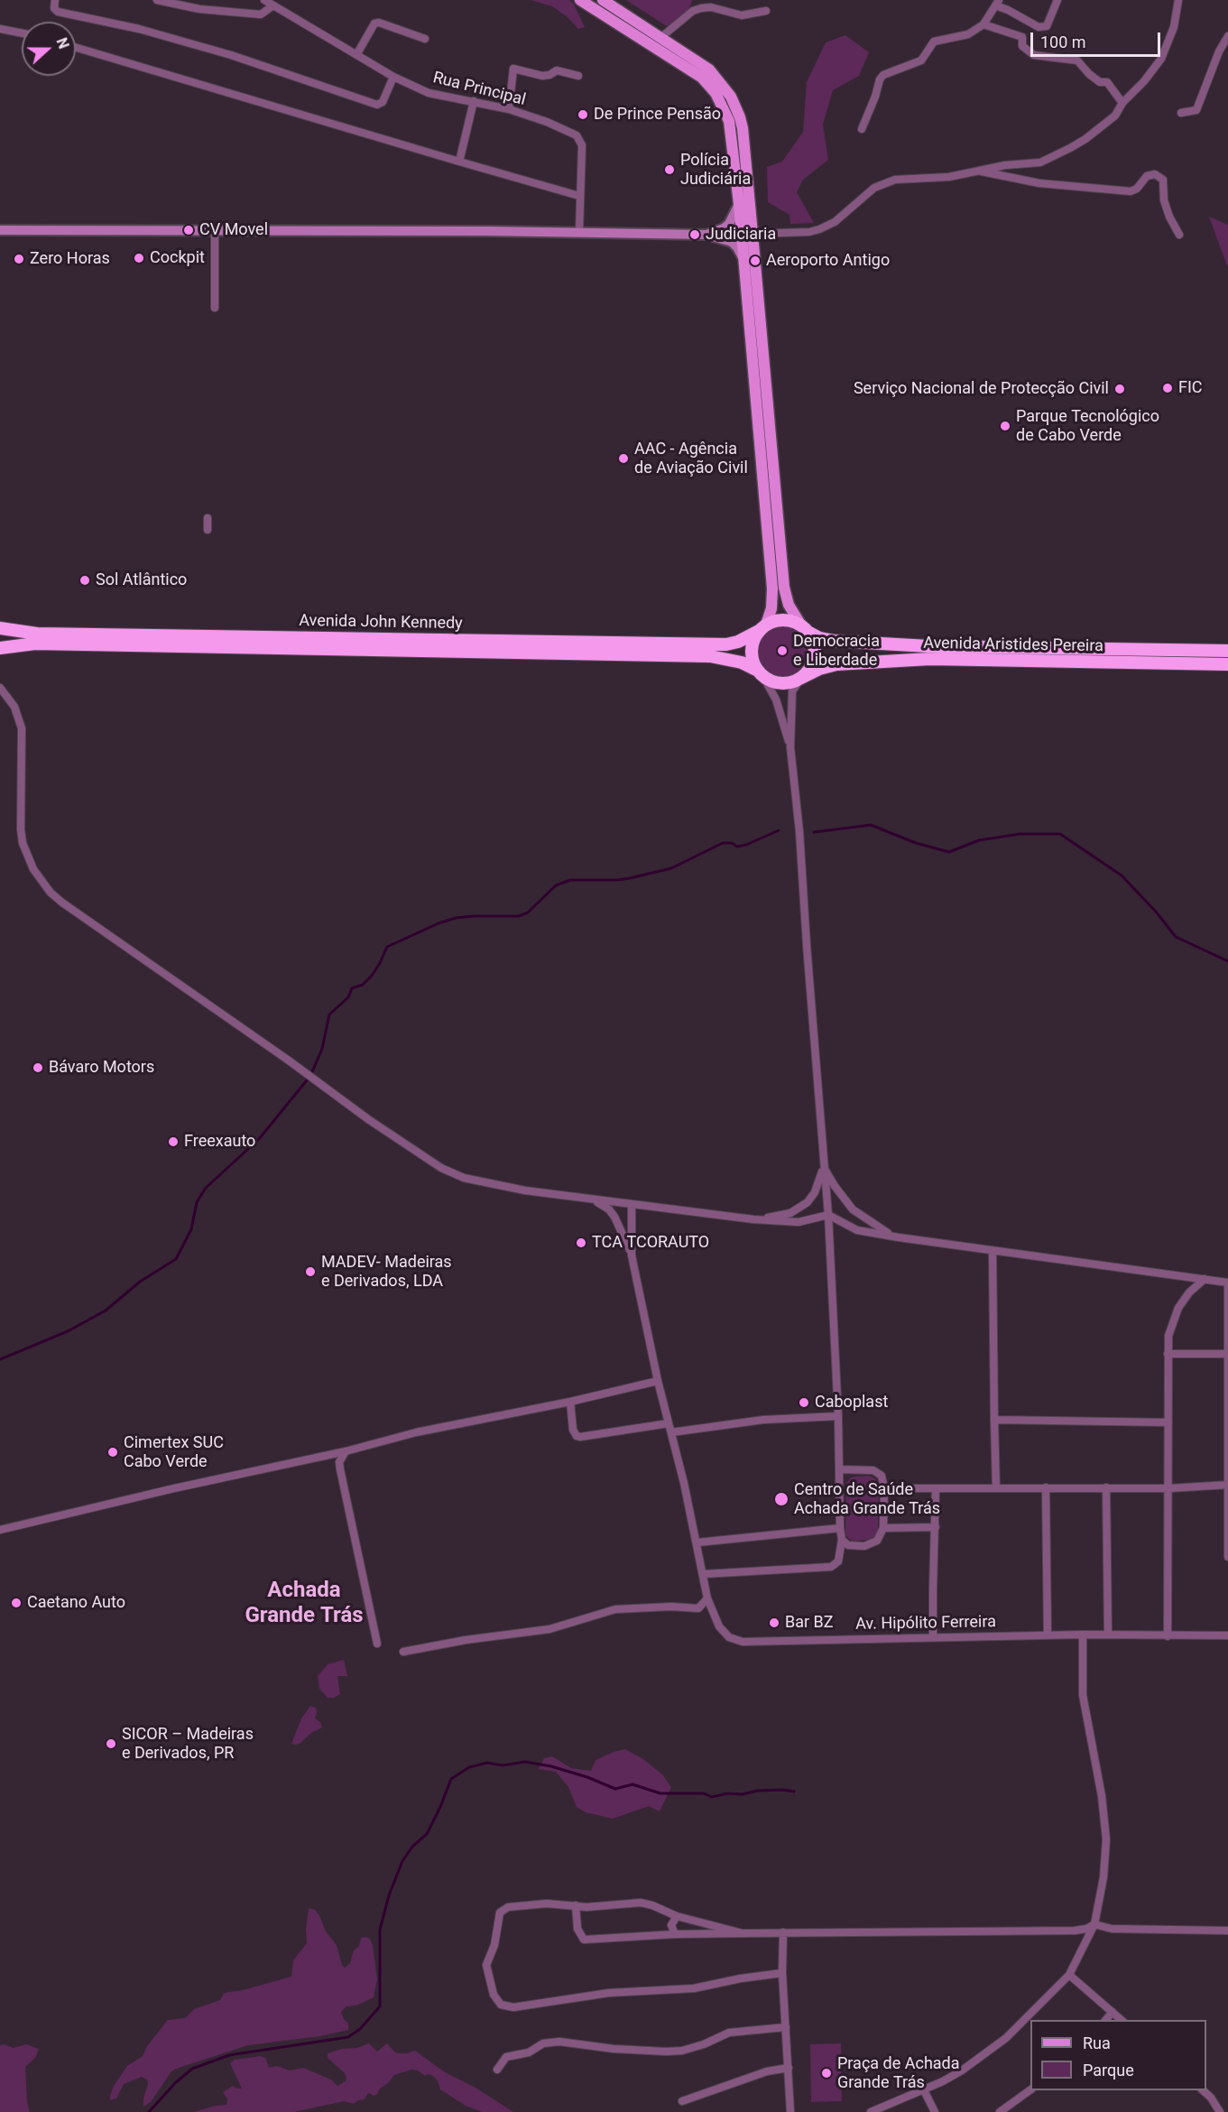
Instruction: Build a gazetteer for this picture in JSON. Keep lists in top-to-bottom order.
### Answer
{
  "streets": {
    "highway": ["Avenida John Kennedy", "Avenida Aristides Pereira"],
    "street": ["Rua Principal", "Av. Hipólito Ferreira"]
  },
  "crossings": [
    ["Avenida John Kennedy", "Avenida Aristides Pereira"]
  ],
  "districts": ["Achada Grande Trás"],
  "places": [
    "De Prince Pensão",
    "Polícia Judiciária",
    "CV Movel",
    "Judiciaria",
    "Cockpit",
    "Zero Horas",
    "Aeroporto Antigo",
    "FIC",
    "Serviço Nacional de Protecção Civil",
    "Parque Tecnológico de Cabo Verde",
    "AAC - Agência de Aviação Civil",
    "Sol Atlântico",
    "Democracia e Liberdade",
    "Bávaro Motors",
    "Freexauto",
    "TCA TCORAUTO",
    "MADEV- Madeiras e Derivados, LDA",
    "Caboplast",
    "Cimertex SUC Cabo Verde",
    "Centro de Saúde Achada Grande Trás",
    "Caetano Auto",
    "Bar BZ",
    "SICOR – Madeiras e Derivados, PR",
    "Praça de Achada Grande Trás"
  ],
  "legend": ["Rua", "Parque"],
  "scale_bar": "100 m",
  "north": "right"
}
